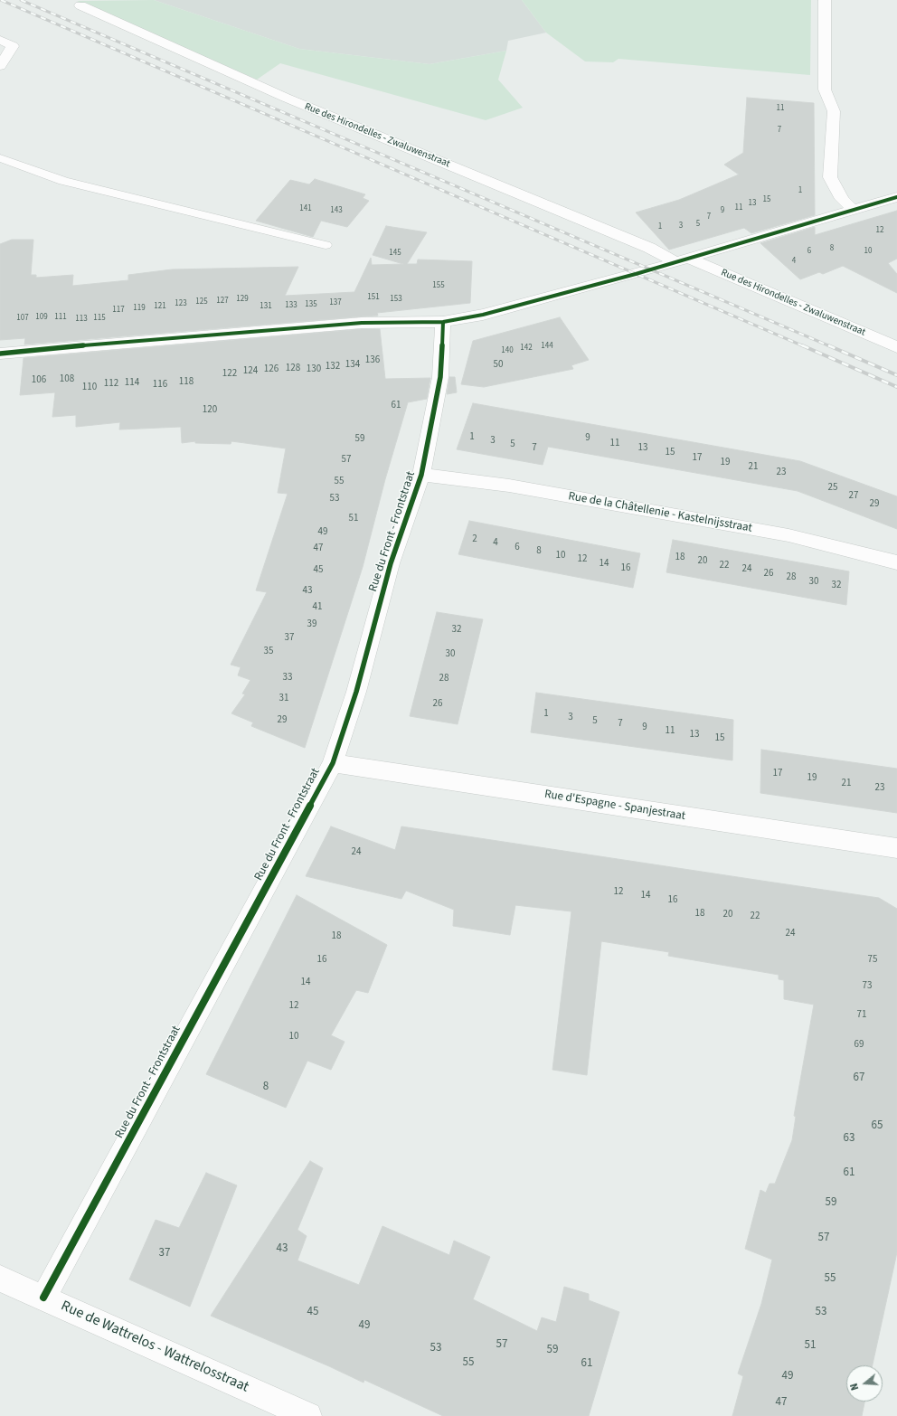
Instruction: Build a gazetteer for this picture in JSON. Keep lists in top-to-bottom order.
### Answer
{
  "streets": {
    "street": [
      "Rue des Hirondelles - Zwaluwenstraat",
      "Rue de la Châtellenie - Kastelnijsstraat",
      "Rue du Front - Frontstraat",
      "Rue d'Espagne - Spanjestraat",
      "Rue de Wattrelos - Wattrelosstraat"
    ]
  },
  "crossings": [
    ["Rue de la Châtellenie - Kastelnijsstraat", "Rue du Front - Frontstraat"],
    ["Rue du Front - Frontstraat", "Rue d'Espagne - Spanjestraat"],
    ["Rue du Front - Frontstraat", "Rue de Wattrelos - Wattrelosstraat"]
  ],
  "house_numbers": [
    "11",
    "7",
    "1",
    "15",
    "13",
    "11",
    "141",
    "143",
    "9",
    "7",
    "5",
    "3",
    "1",
    "12",
    "8",
    "6",
    "10",
    "145",
    "4",
    "155",
    "151",
    "129",
    "153",
    "127",
    "125",
    "137",
    "123",
    "135",
    "133",
    "121",
    "131",
    "119",
    "117",
    "109",
    "111",
    "107",
    "115",
    "113",
    "144",
    "142",
    "140",
    "136",
    "134",
    "50",
    "132",
    "128",
    "126",
    "130",
    "124",
    "122",
    "108",
    "106",
    "118",
    "114",
    "112",
    "116",
    "110",
    "61",
    "120",
    "1",
    "9",
    "59",
    "3",
    "11",
    "5",
    "7",
    "13",
    "15",
    "17",
    "57",
    "19",
    "21",
    "23",
    "55",
    "25",
    "27",
    "53",
    "29",
    "51",
    "49",
    "2",
    "4",
    "6",
    "47",
    "8",
    "10",
    "18",
    "12",
    "20",
    "14",
    "22",
    "16",
    "24",
    "45",
    "26",
    "28",
    "30",
    "32",
    "43",
    "41",
    "39",
    "32",
    "37",
    "35",
    "30",
    "33",
    "28",
    "31",
    "26",
    "1",
    "3",
    "29",
    "5",
    "7",
    "9",
    "11",
    "13",
    "15",
    "17",
    "19",
    "21",
    "23",
    "24",
    "12",
    "14",
    "16",
    "18",
    "20",
    "22",
    "24",
    "18",
    "16",
    "75",
    "14",
    "73",
    "12",
    "71",
    "10",
    "69",
    "67",
    "8",
    "65",
    "63",
    "61",
    "59",
    "57",
    "43",
    "37",
    "55",
    "45",
    "53",
    "49",
    "57",
    "51",
    "53",
    "59",
    "55",
    "61",
    "49",
    "47"
  ],
  "north": "left"
}
